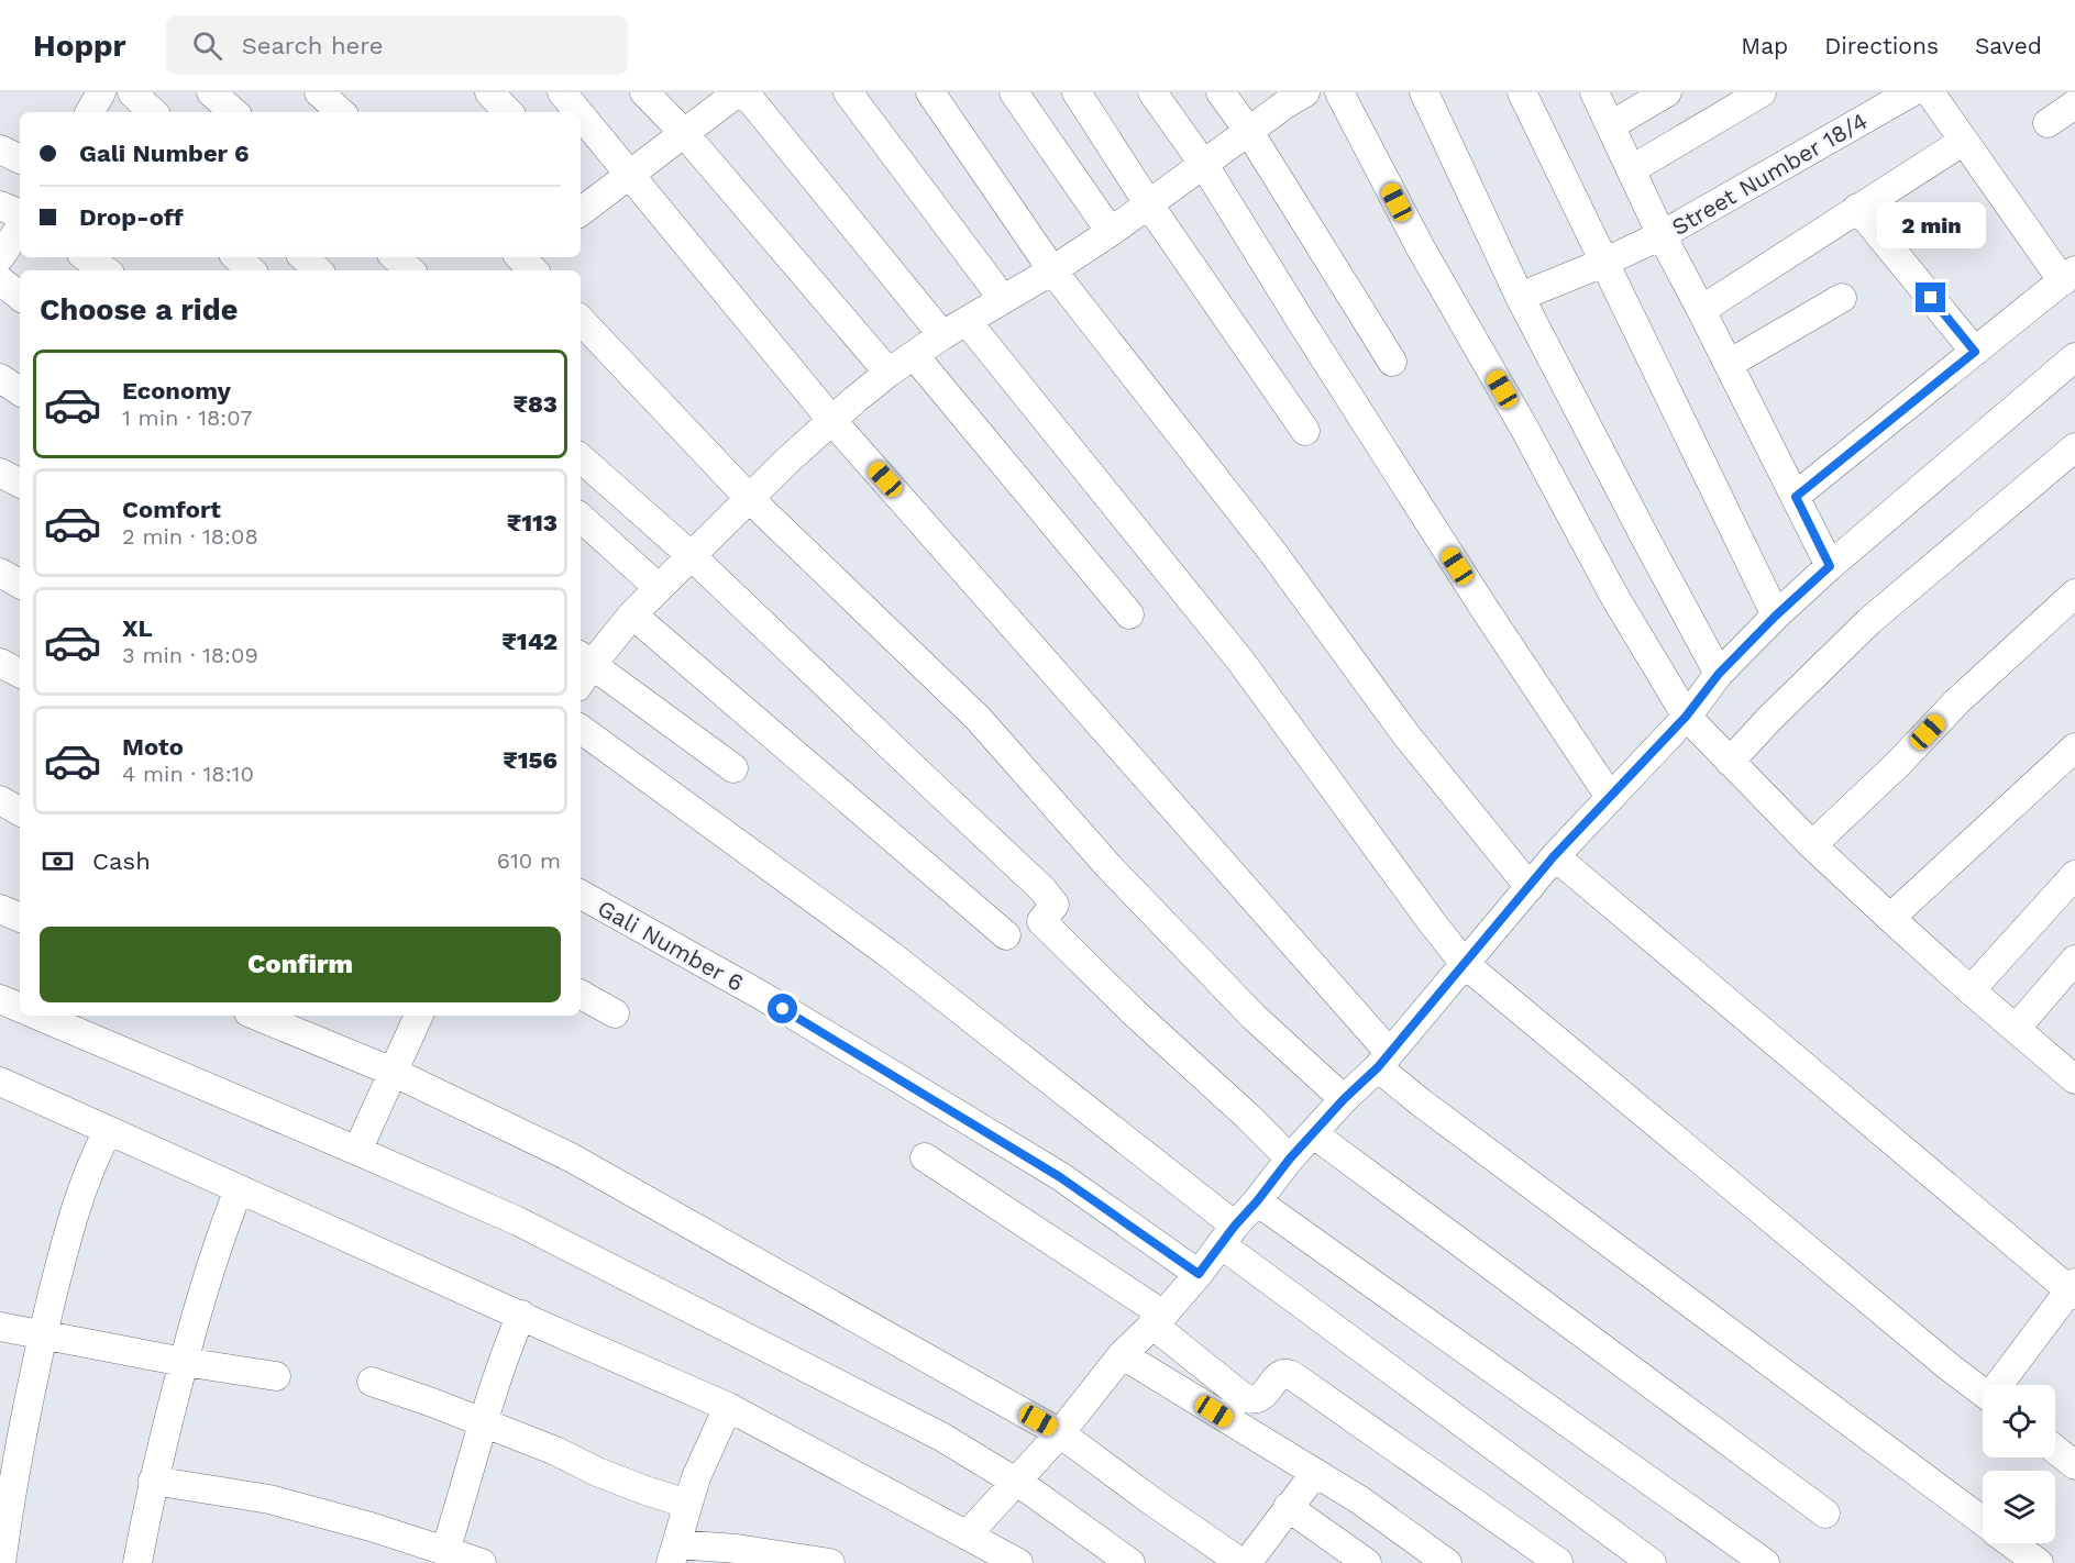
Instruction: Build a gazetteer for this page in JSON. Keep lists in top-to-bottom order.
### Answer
{
  "streets": {
    "street": ["Street Number 18/4", "Gali Number 6"]
  },
  "page": {
    "header": "Hoppr",
    "search": "Search here",
    "nav": ["Map", "Directions", "Saved"],
    "banner": ["Gali Number 6", "Drop-off"],
    "bubble": "2 min",
    "heading": "Choose a ride",
    "list": [
      {
        "name": "Economy",
        "note": "1 min · 18:07",
        "value": "₹83"
      },
      {
        "name": "Comfort",
        "note": "2 min · 18:08",
        "value": "₹113"
      },
      {
        "name": "XL",
        "note": "3 min · 18:09",
        "value": "₹142"
      },
      {
        "name": "Moto",
        "note": "4 min · 18:10",
        "value": "₹156"
      }
    ],
    "pay": ["Cash", "610 m"],
    "buttons": "Confirm"
  }
}
